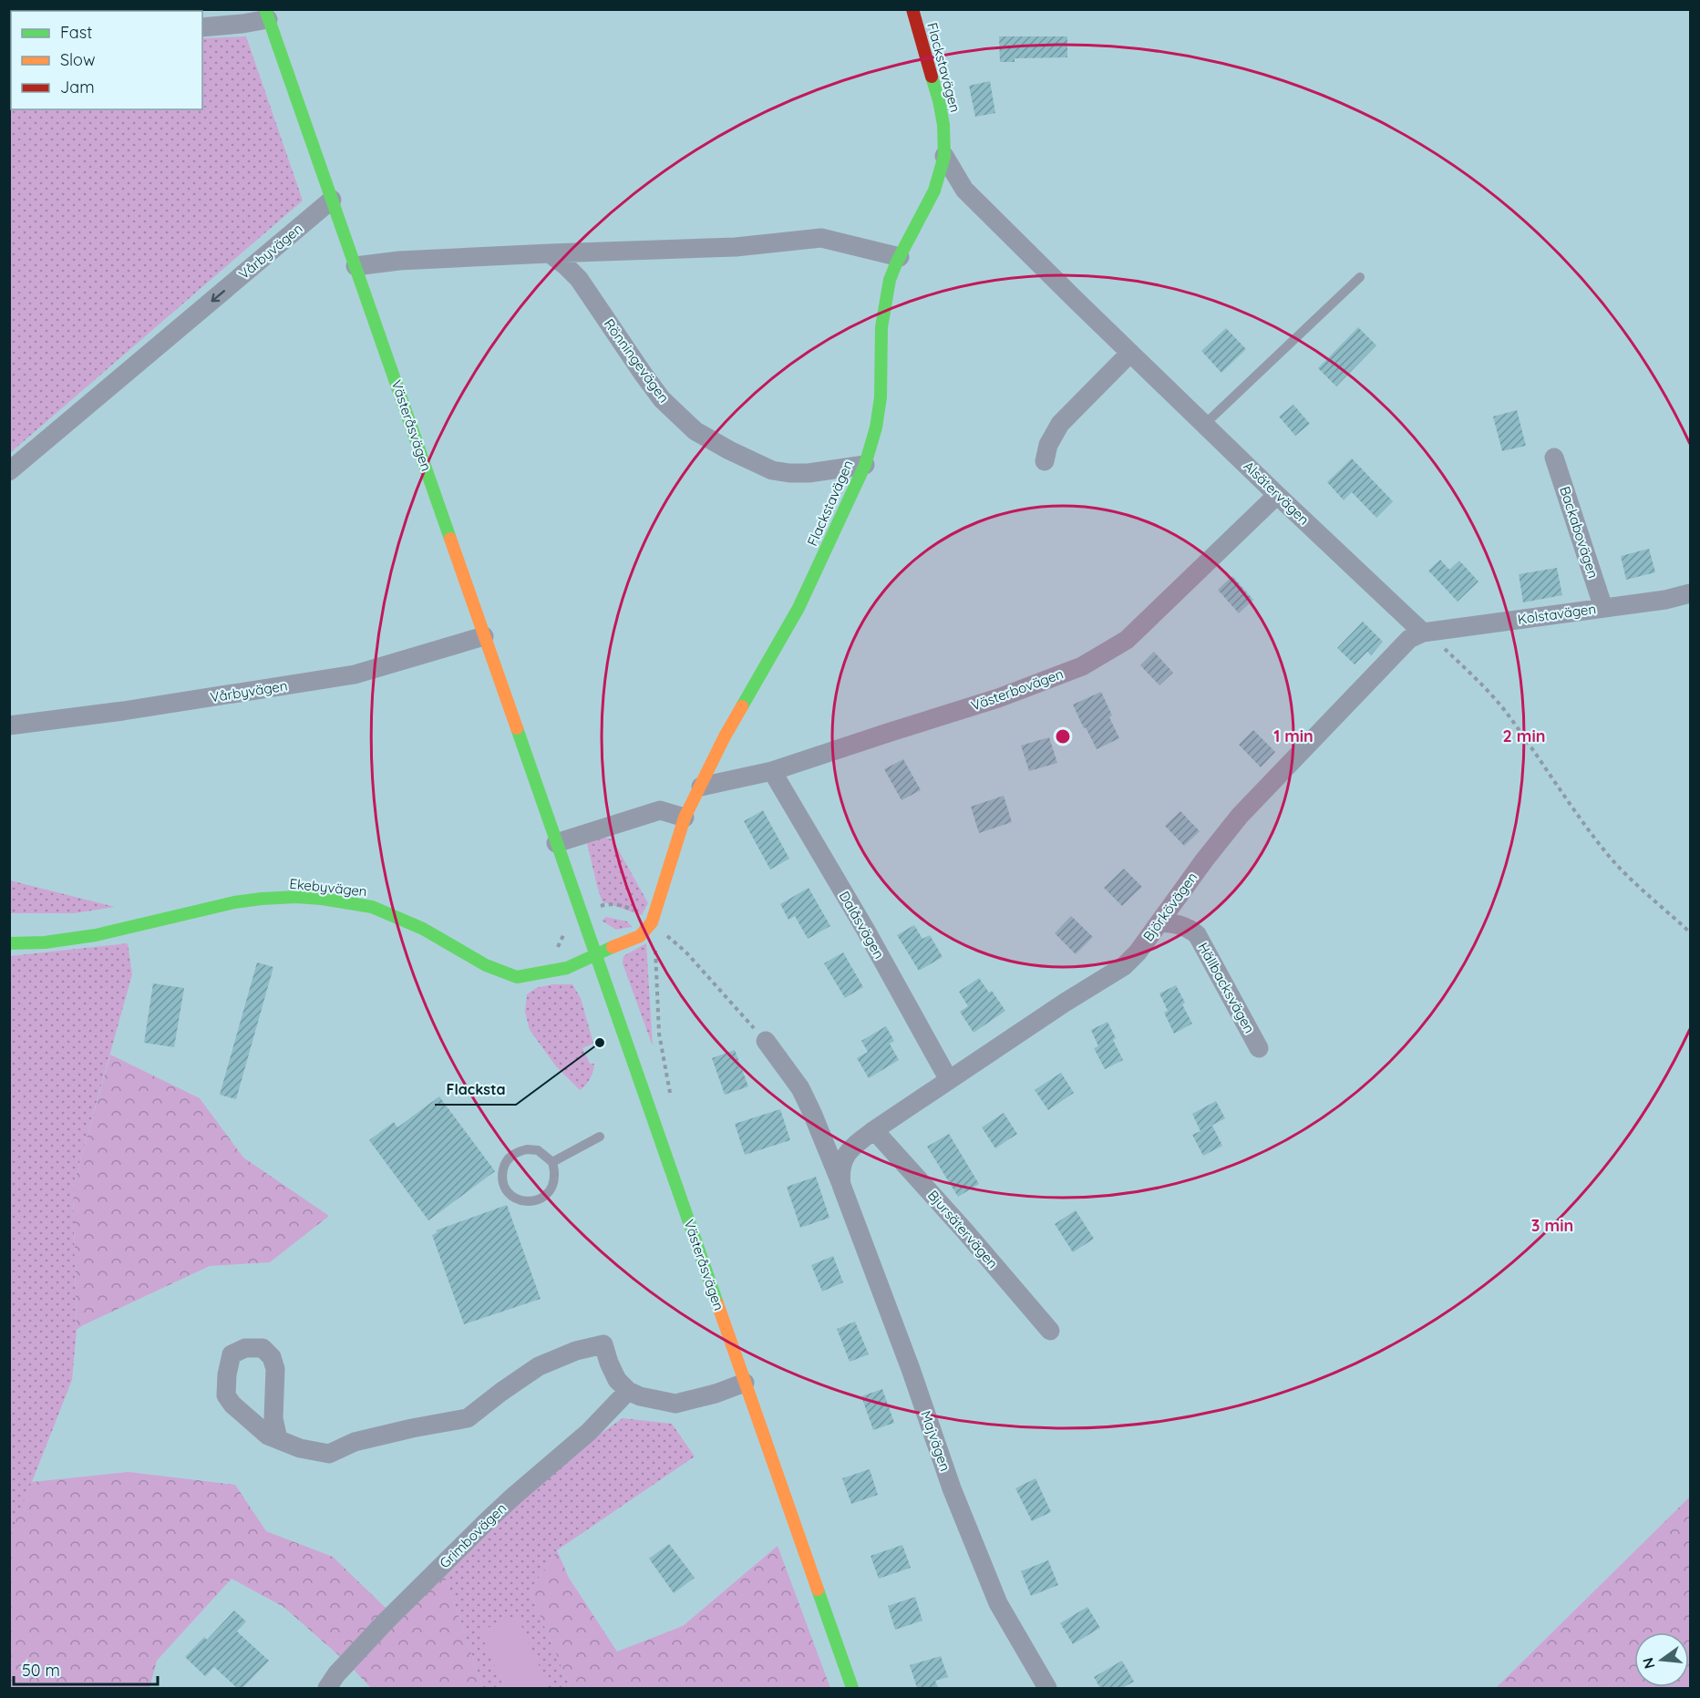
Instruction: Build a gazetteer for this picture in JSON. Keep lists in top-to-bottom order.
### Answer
{
  "streets": {
    "street": [
      "Flackstavägen",
      "Vårbyvägen",
      "Rönningevägen",
      "Västeråsvägen",
      "Alsätervägen",
      "Backabovägen",
      "Kolstavägen",
      "Västerbovägen",
      "Ekebyvägen",
      "Björkövägen",
      "Dalåsvägen",
      "Hällbacksvägen",
      "Bjursätervägen",
      "Majvägen",
      "Grimbovägen"
    ]
  },
  "crossings": [
    ["Flackstavägen", "Rönningevägen"],
    ["Flackstavägen", "Alsätervägen"],
    ["Flackstavägen", "Västerbovägen"],
    ["Vårbyvägen", "Västeråsvägen"],
    ["Västeråsvägen", "Ekebyvägen"],
    ["Alsätervägen", "Kolstavägen"],
    ["Alsätervägen", "Västerbovägen"],
    ["Alsätervägen", "Björkövägen"],
    ["Backabovägen", "Kolstavägen"],
    ["Kolstavägen", "Björkövägen"],
    ["Västerbovägen", "Dalåsvägen"],
    ["Björkövägen", "Dalåsvägen"],
    ["Björkövägen", "Hällbacksvägen"],
    ["Björkövägen", "Bjursätervägen"],
    ["Björkövägen", "Majvägen"],
    ["Bjursätervägen", "Majvägen"]
  ],
  "one_way": ["Vårbyvägen"],
  "places": ["Flacksta"],
  "legend": ["Fast", "Slow", "Jam"],
  "scale_bar": "50 m",
  "north": "left",
  "rings": ["1 min", "2 min", "3 min"]
}
